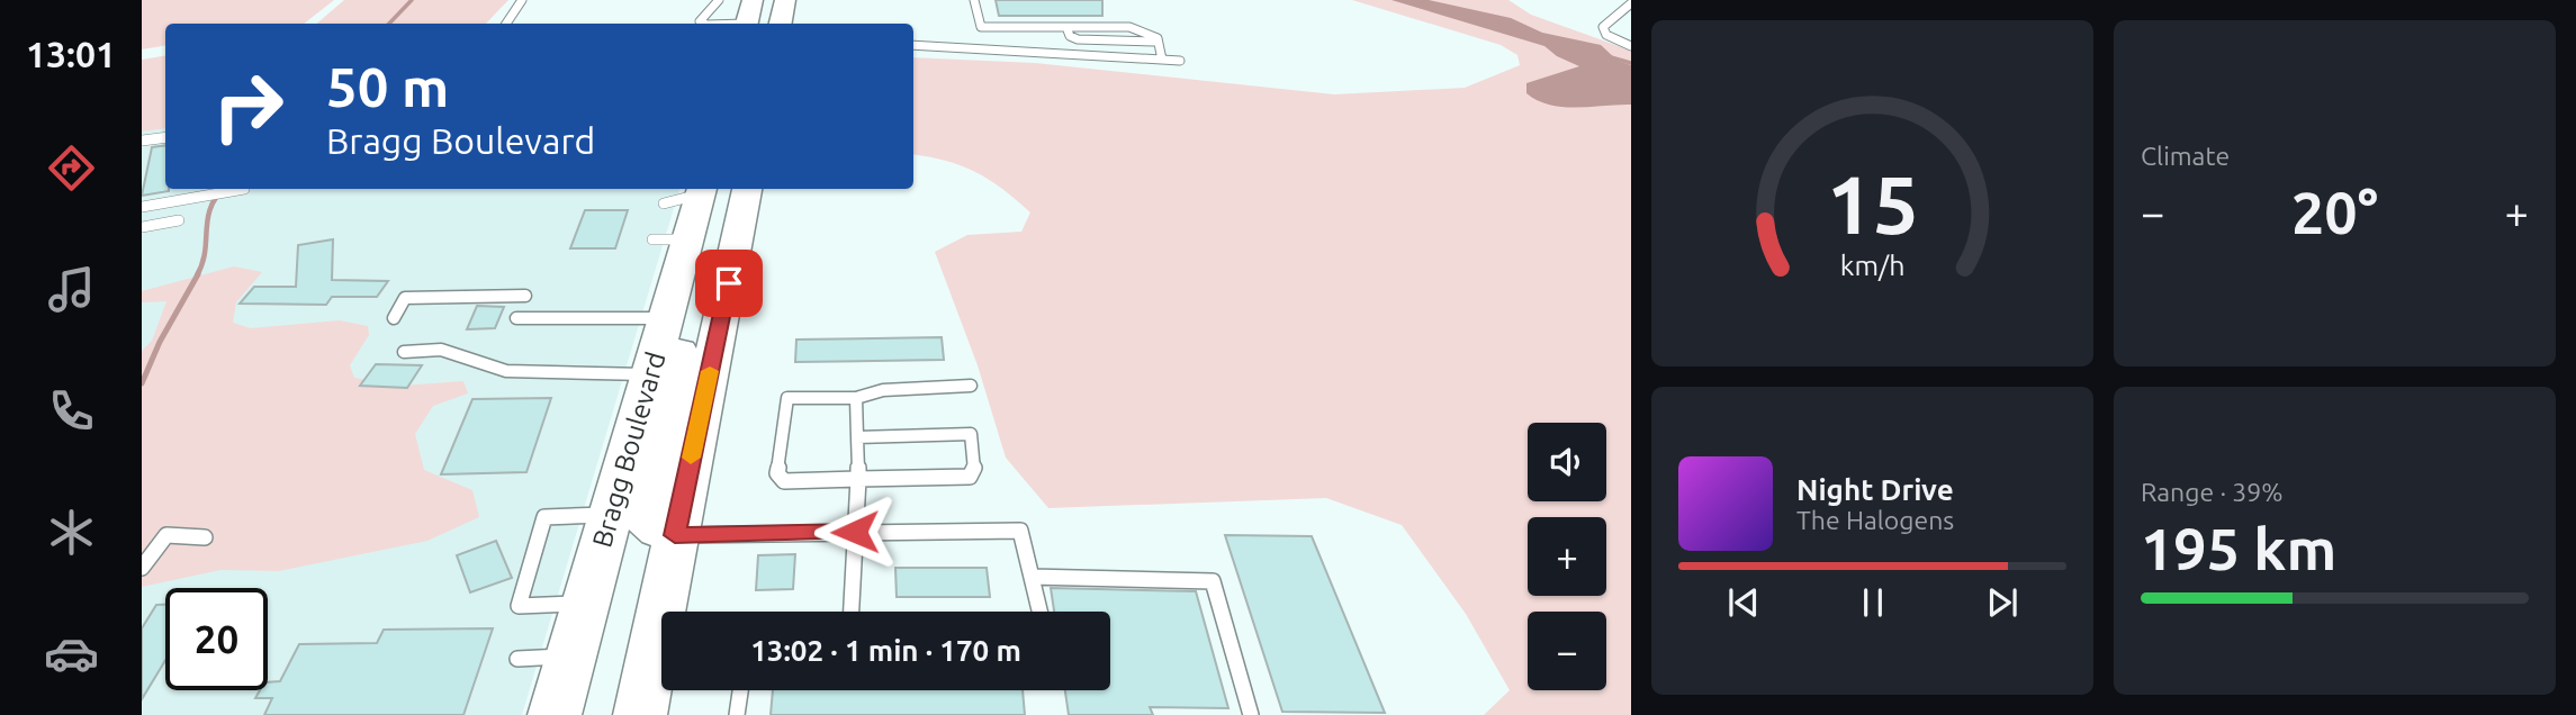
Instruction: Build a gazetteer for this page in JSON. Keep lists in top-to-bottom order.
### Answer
{
  "streets": {
    "main road": ["Bragg Boulevard"]
  },
  "page": {
    "tabs": "13:01",
    "tile": [
      "Climate",
      ["Range · 39%", "195 km"]
    ],
    "turn": ["50 m", "Bragg Boulevard"],
    "heat": ["−", "20°", "+"],
    "map_buttons": ["+", "−"],
    "song": ["Night Drive", "The Halogens"],
    "limit": "20",
    "trip": "13:02 · 1 min · 170 m",
    "gauge": ["15", "km/h"]
  }
}
